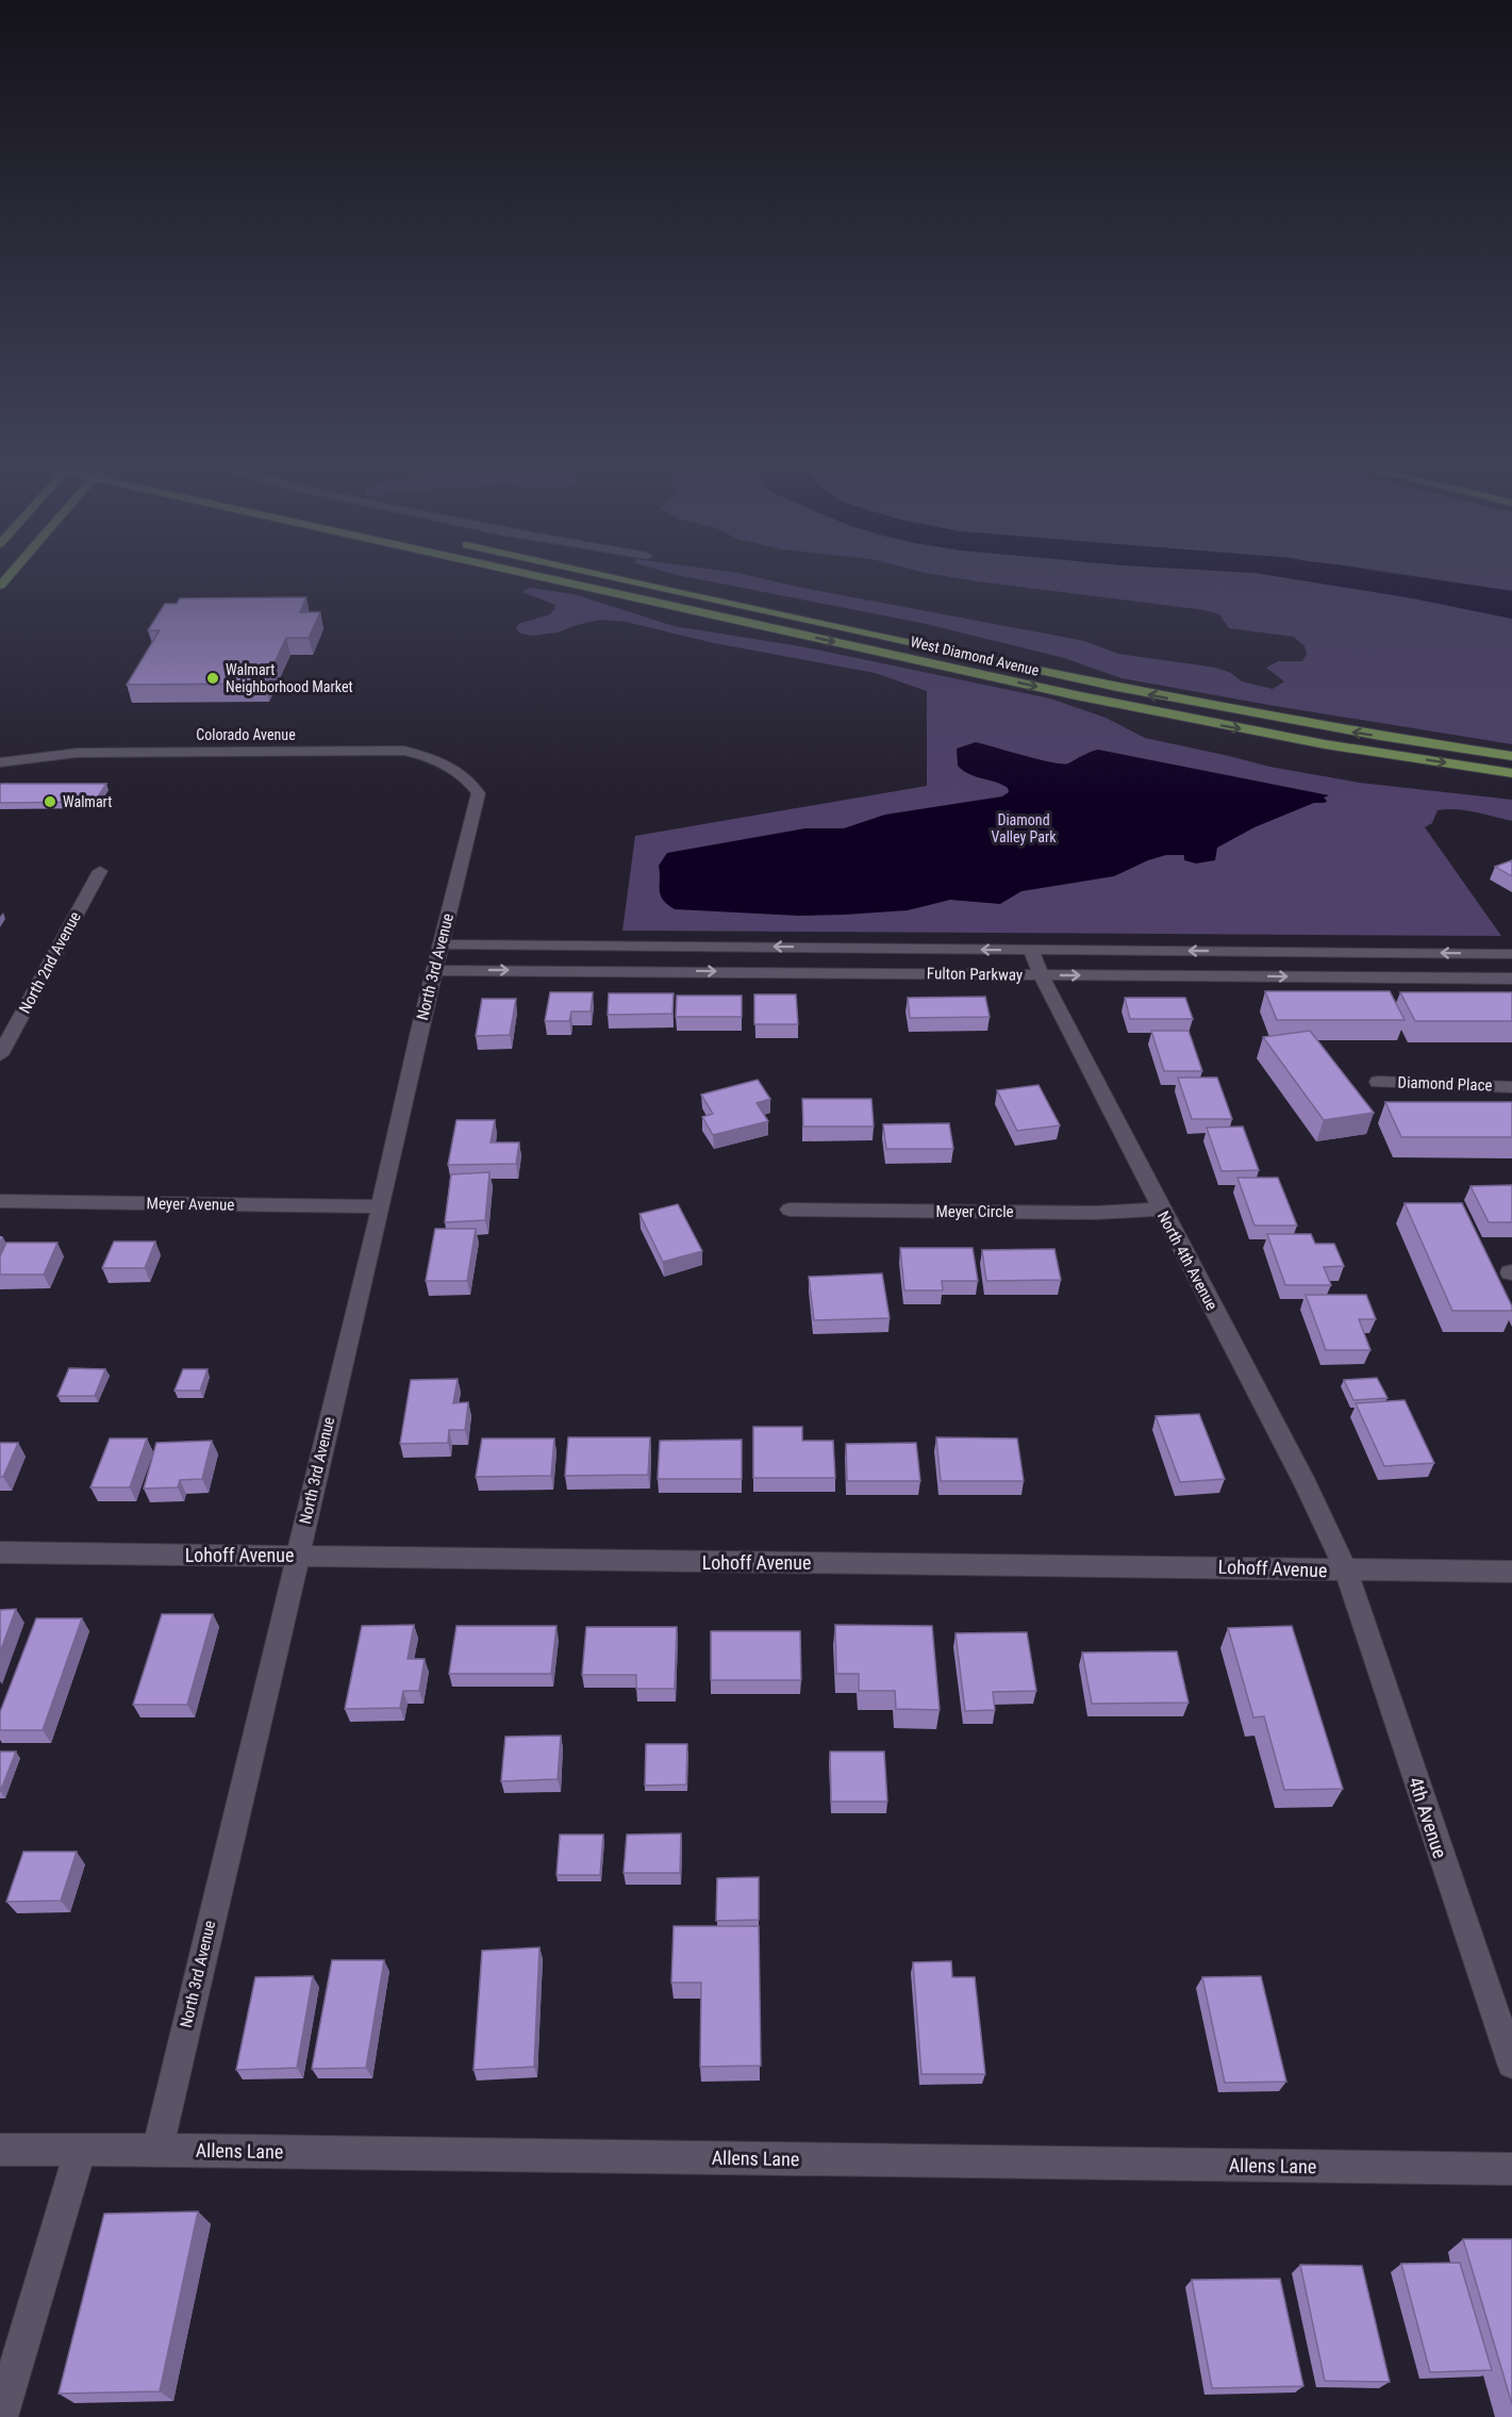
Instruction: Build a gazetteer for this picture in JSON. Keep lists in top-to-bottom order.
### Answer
{
  "streets": {
    "main road": ["West Diamond Avenue"],
    "street": [
      "Colorado Avenue",
      "North 2nd Avenue",
      "North 3rd Avenue",
      "Fulton Parkway",
      "Diamond Place",
      "Meyer Avenue",
      "Meyer Circle",
      "North 4th Avenue",
      "Lohoff Avenue",
      "4th Avenue",
      "Allens Lane"
    ]
  },
  "crossings": [
    ["Colorado Avenue", "North 3rd Avenue"],
    ["North 3rd Avenue", "Fulton Parkway"],
    ["North 3rd Avenue", "Meyer Avenue"],
    ["North 3rd Avenue", "Lohoff Avenue"],
    ["North 3rd Avenue", "Allens Lane"],
    ["Fulton Parkway", "North 4th Avenue"],
    ["Meyer Circle", "North 4th Avenue"],
    ["North 4th Avenue", "Lohoff Avenue"],
    ["North 4th Avenue", "4th Avenue"],
    ["Lohoff Avenue", "4th Avenue"]
  ],
  "parks": ["Diamond Valley Park"],
  "places": ["Walmart Neighborhood Market", "Walmart"]
}
